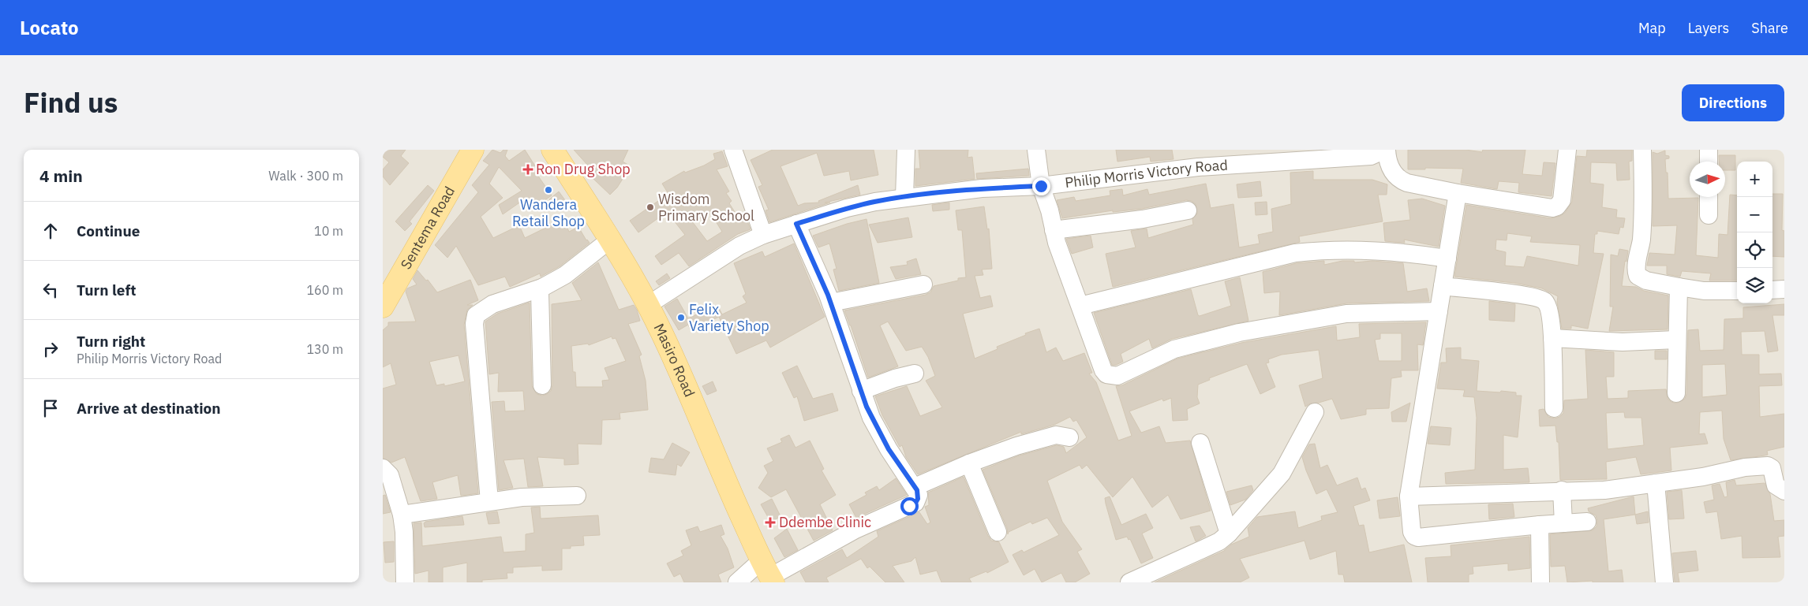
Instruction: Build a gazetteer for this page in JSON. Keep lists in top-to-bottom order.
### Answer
{
  "streets": {
    "main road": ["Sentema Road", "Masiro Road"],
    "street": ["Philip Morris Victory Road"]
  },
  "crossings": [
    ["Philip Morris Victory Road", "Masiro Road"]
  ],
  "places": {
    "health": ["Ron Drug Shop", "Ddembe Clinic"],
    "other": ["Wandera Retail Shop", "Wisdom Primary School", "Felix Variety Shop"]
  },
  "north": "right",
  "page": {
    "header": "Locato",
    "nav": ["Map", "Layers", "Share"],
    "title": "Find us",
    "buttons": "Directions",
    "heading": ["4 min", "Walk · 300 m"],
    "map_buttons": ["+", "−"],
    "list": [
      ["Continue", "10 m"],
      ["Turn left", "160 m"],
      ["Turn right", "Philip Morris Victory Road", "130 m"],
      "Arrive at destination"
    ]
  }
}
